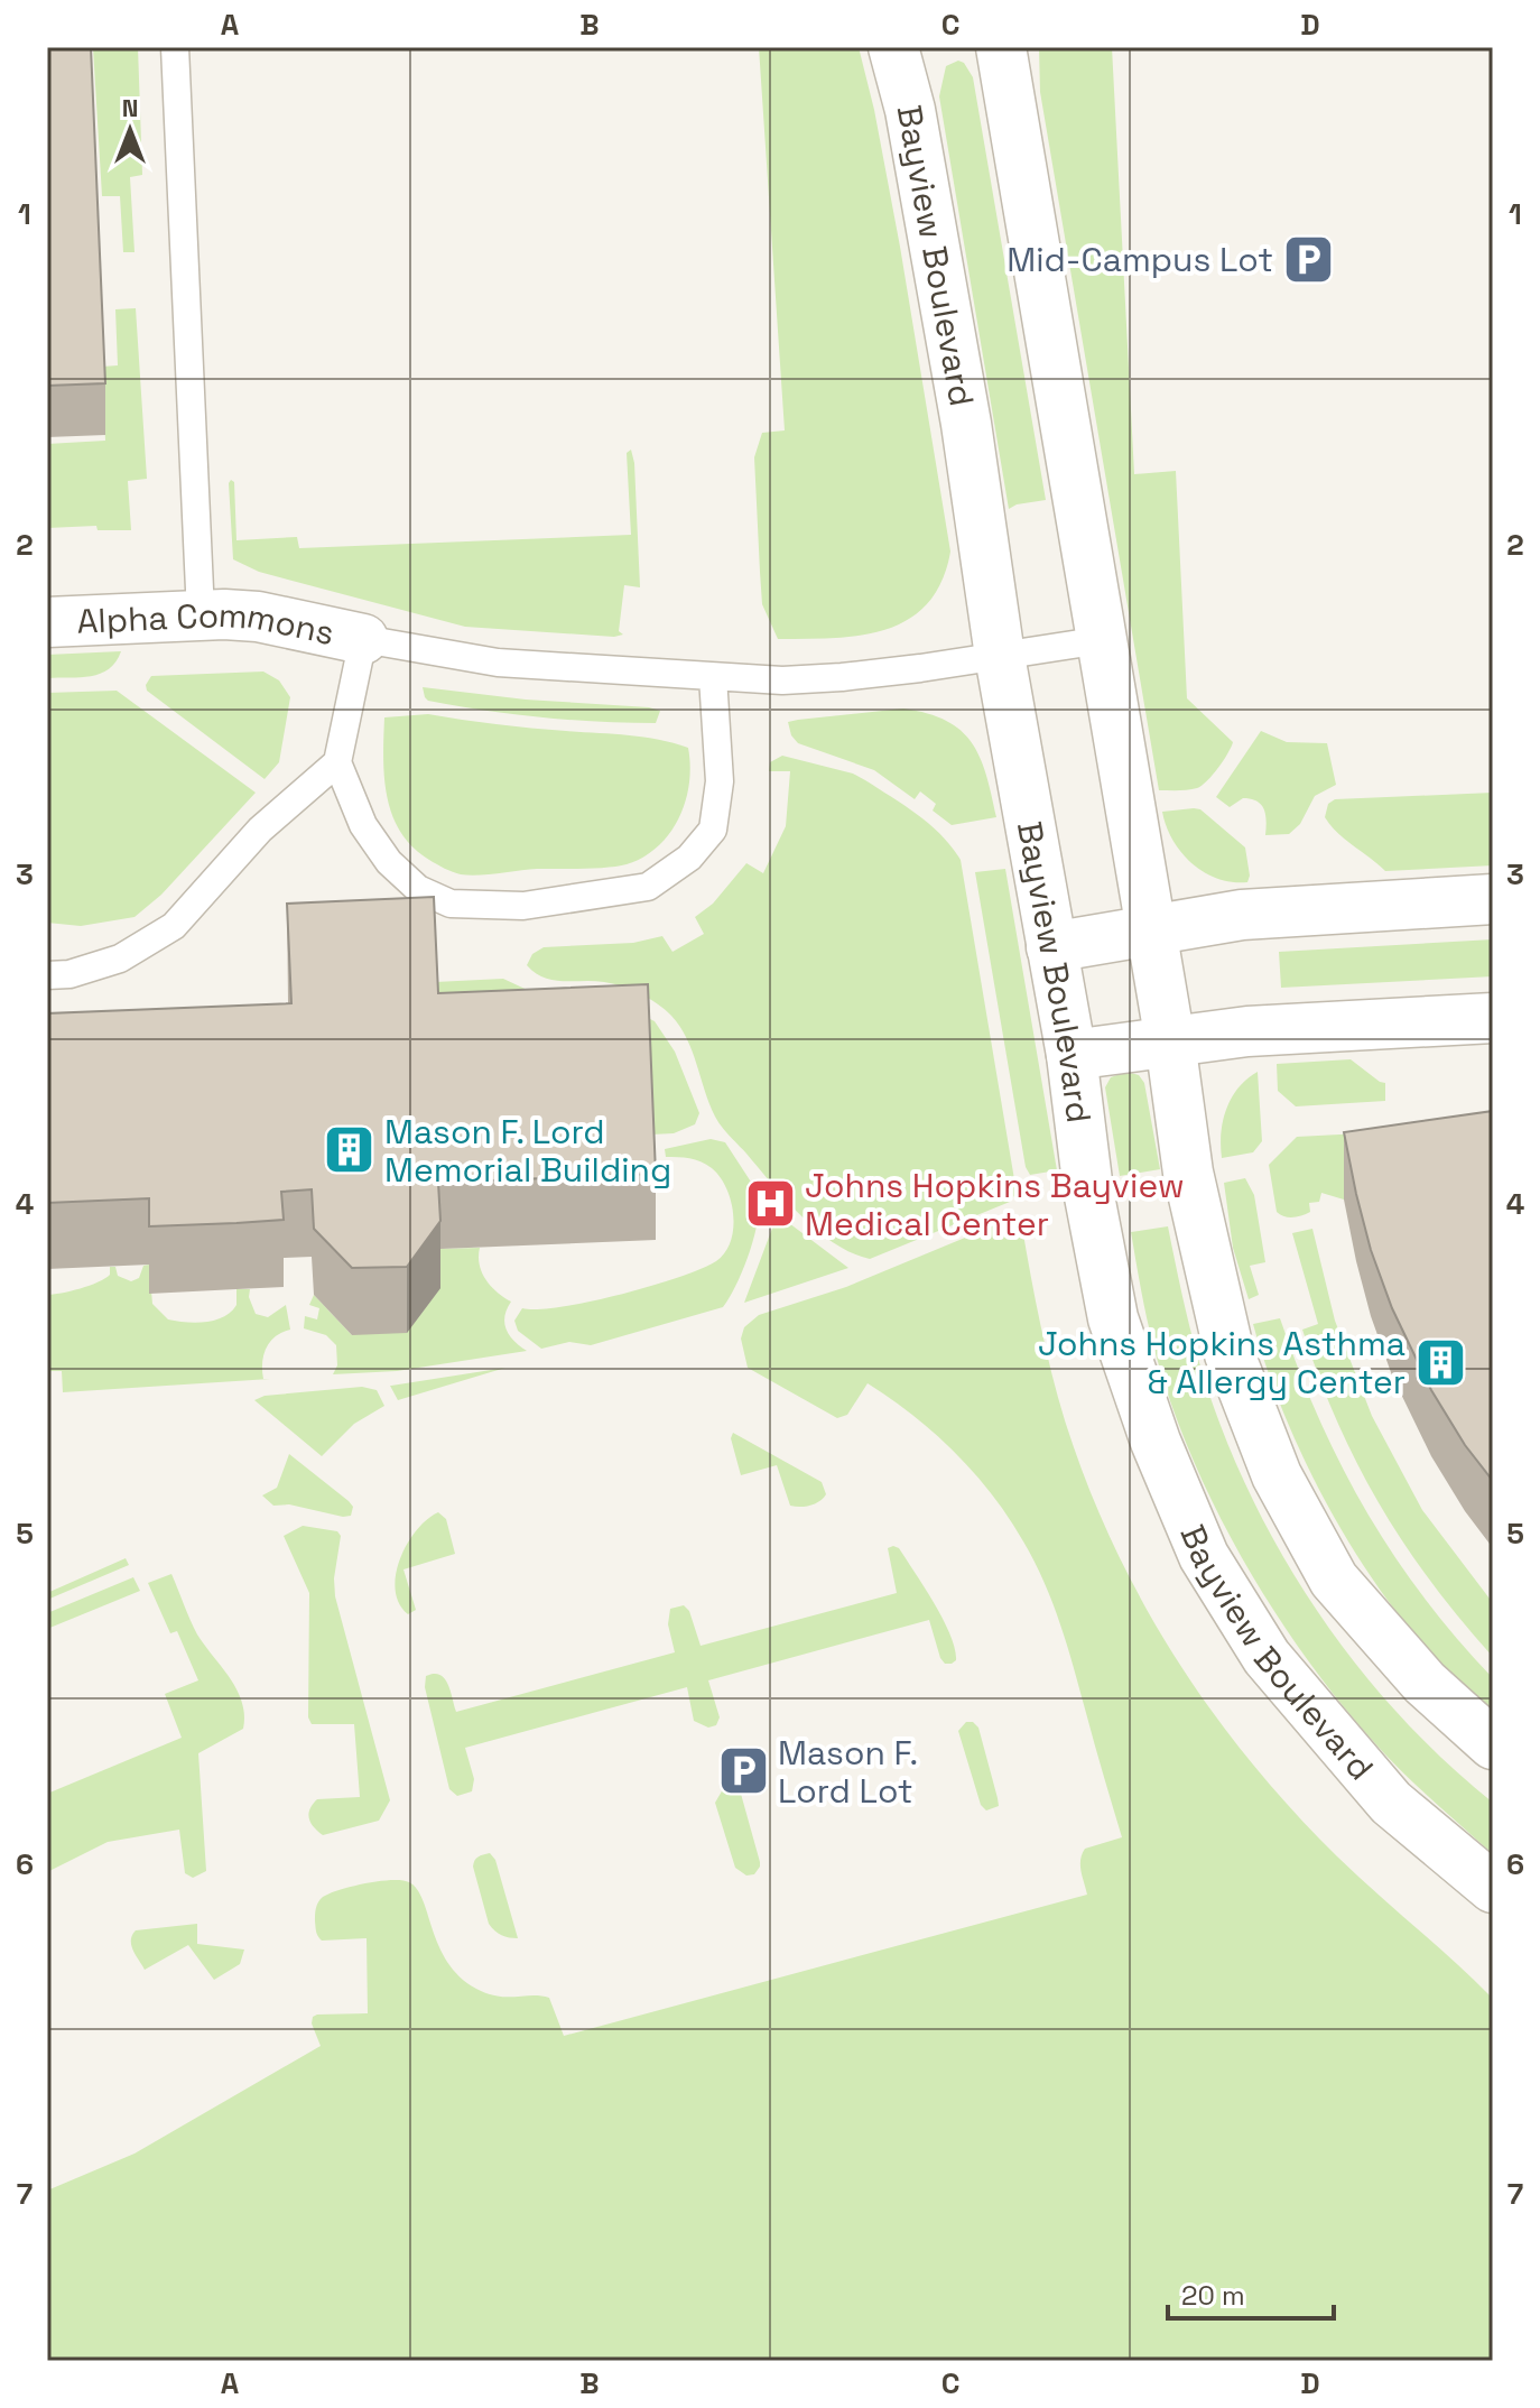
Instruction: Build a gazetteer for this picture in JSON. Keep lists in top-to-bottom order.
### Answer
{
  "streets": {
    "street": ["Bayview Boulevard", "Alpha Commons"]
  },
  "places": {
    "parking": ["Mid-Campus Lot", "Mason F. Lord Lot"],
    "building": ["Mason F. Lord Memorial Building", "Johns Hopkins Asthma & Allergy Center"],
    "hospital": ["Johns Hopkins Bayview Medical Center"]
  },
  "scale_bar": "20 m",
  "north": "top",
  "grid": {
    "columns": [
      "A",
      "B",
      "C",
      "D"
    ],
    "rows": [
      "1",
      "2",
      "3",
      "4",
      "5",
      "6",
      "7"
    ]
  }
}
